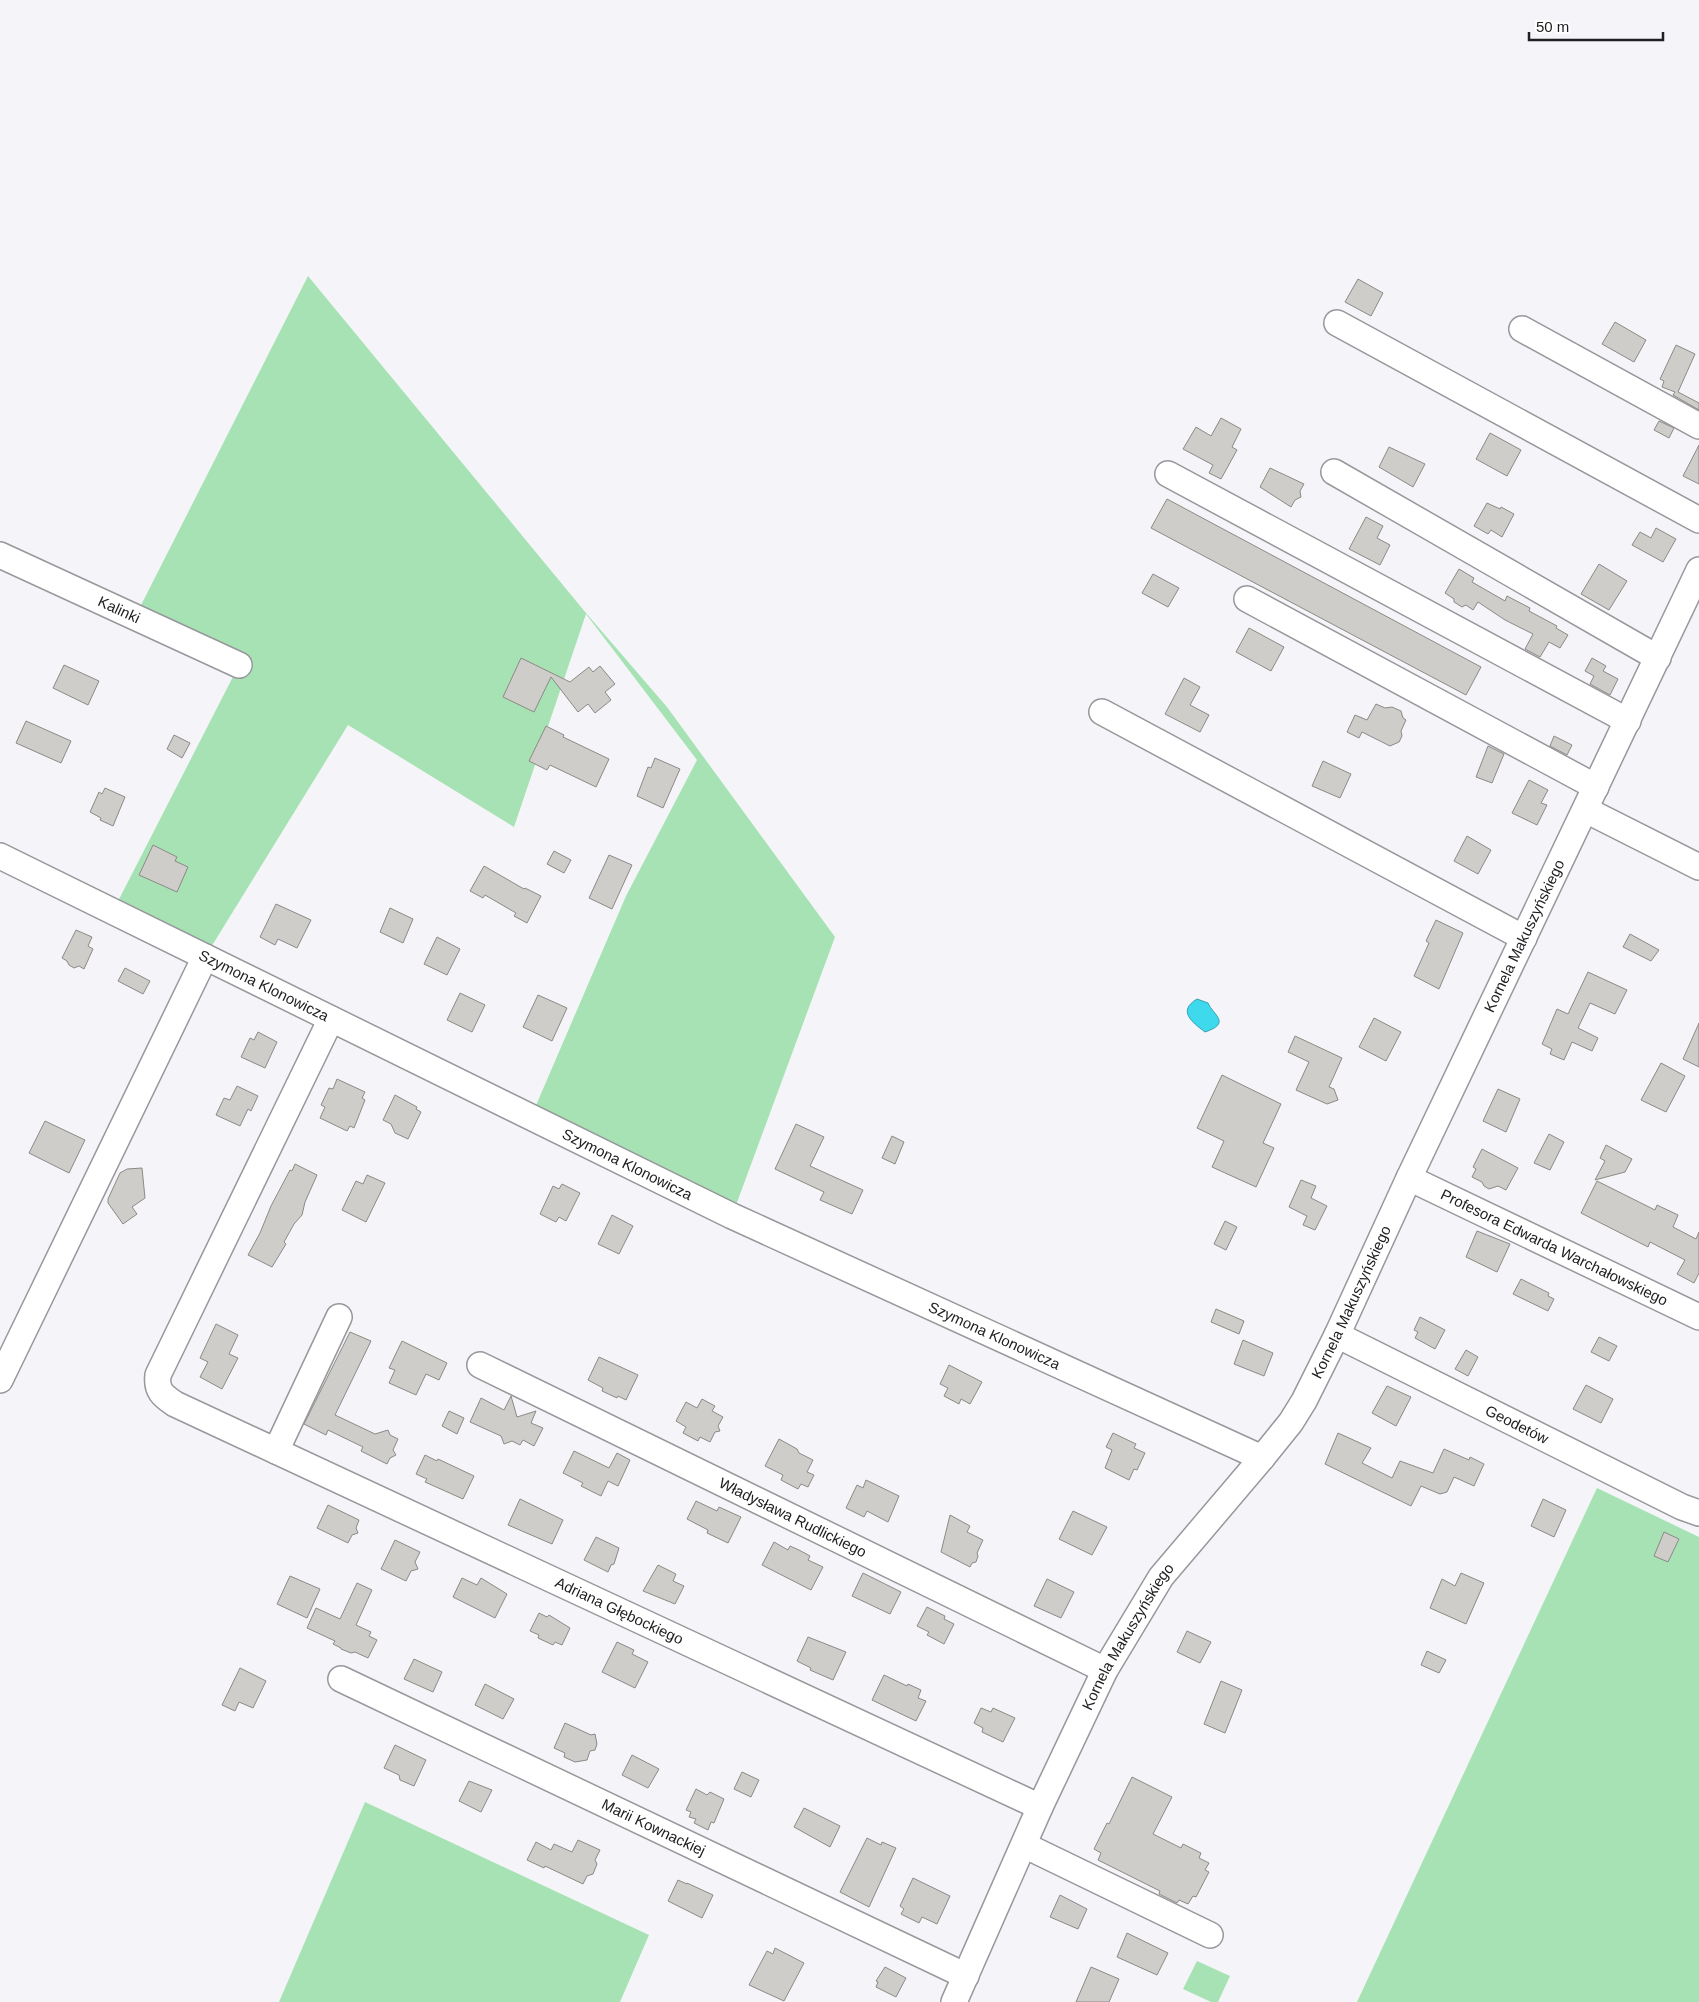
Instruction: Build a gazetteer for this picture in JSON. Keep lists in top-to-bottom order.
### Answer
{
  "streets": {
    "street": [
      "Kalinki",
      "Kornela Makuszyńskiego",
      "Szymona Klonowicza",
      "Profesora Edwarda Warchałowskiego",
      "Geodetów",
      "Władysława Rudlickiego",
      "Adriana Głębockiego",
      "Marii Kownackiej"
    ]
  },
  "crossings": [
    ["Kornela Makuszyńskiego", "Szymona Klonowicza"],
    ["Kornela Makuszyńskiego", "Profesora Edwarda Warchałowskiego"],
    ["Kornela Makuszyńskiego", "Geodetów"],
    ["Kornela Makuszyńskiego", "Władysława Rudlickiego"],
    ["Kornela Makuszyńskiego", "Adriana Głębockiego"],
    ["Kornela Makuszyńskiego", "Marii Kownackiej"],
    ["Szymona Klonowicza", "Adriana Głębockiego"]
  ],
  "scale_bar": "50 m"
}
